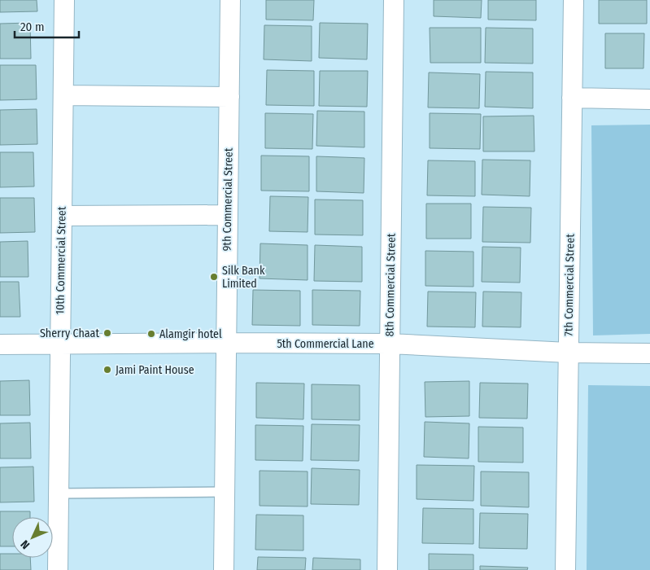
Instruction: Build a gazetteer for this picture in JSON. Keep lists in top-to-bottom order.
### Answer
{
  "streets": {
    "street": [
      "9th Commercial Street",
      "10th Commercial Street",
      "8th Commercial Street",
      "7th Commercial Street",
      "5th Commercial Lane"
    ]
  },
  "crossings": [
    ["9th Commercial Street", "5th Commercial Lane"],
    ["10th Commercial Street", "5th Commercial Lane"],
    ["8th Commercial Street", "5th Commercial Lane"],
    ["7th Commercial Street", "5th Commercial Lane"]
  ],
  "places": [
    "Silk Bank Limited",
    "Sherry Chaat",
    "Alamgir hotel",
    "Jami Paint House"
  ],
  "scale_bar": "20 m",
  "north": "bottom left"
}
